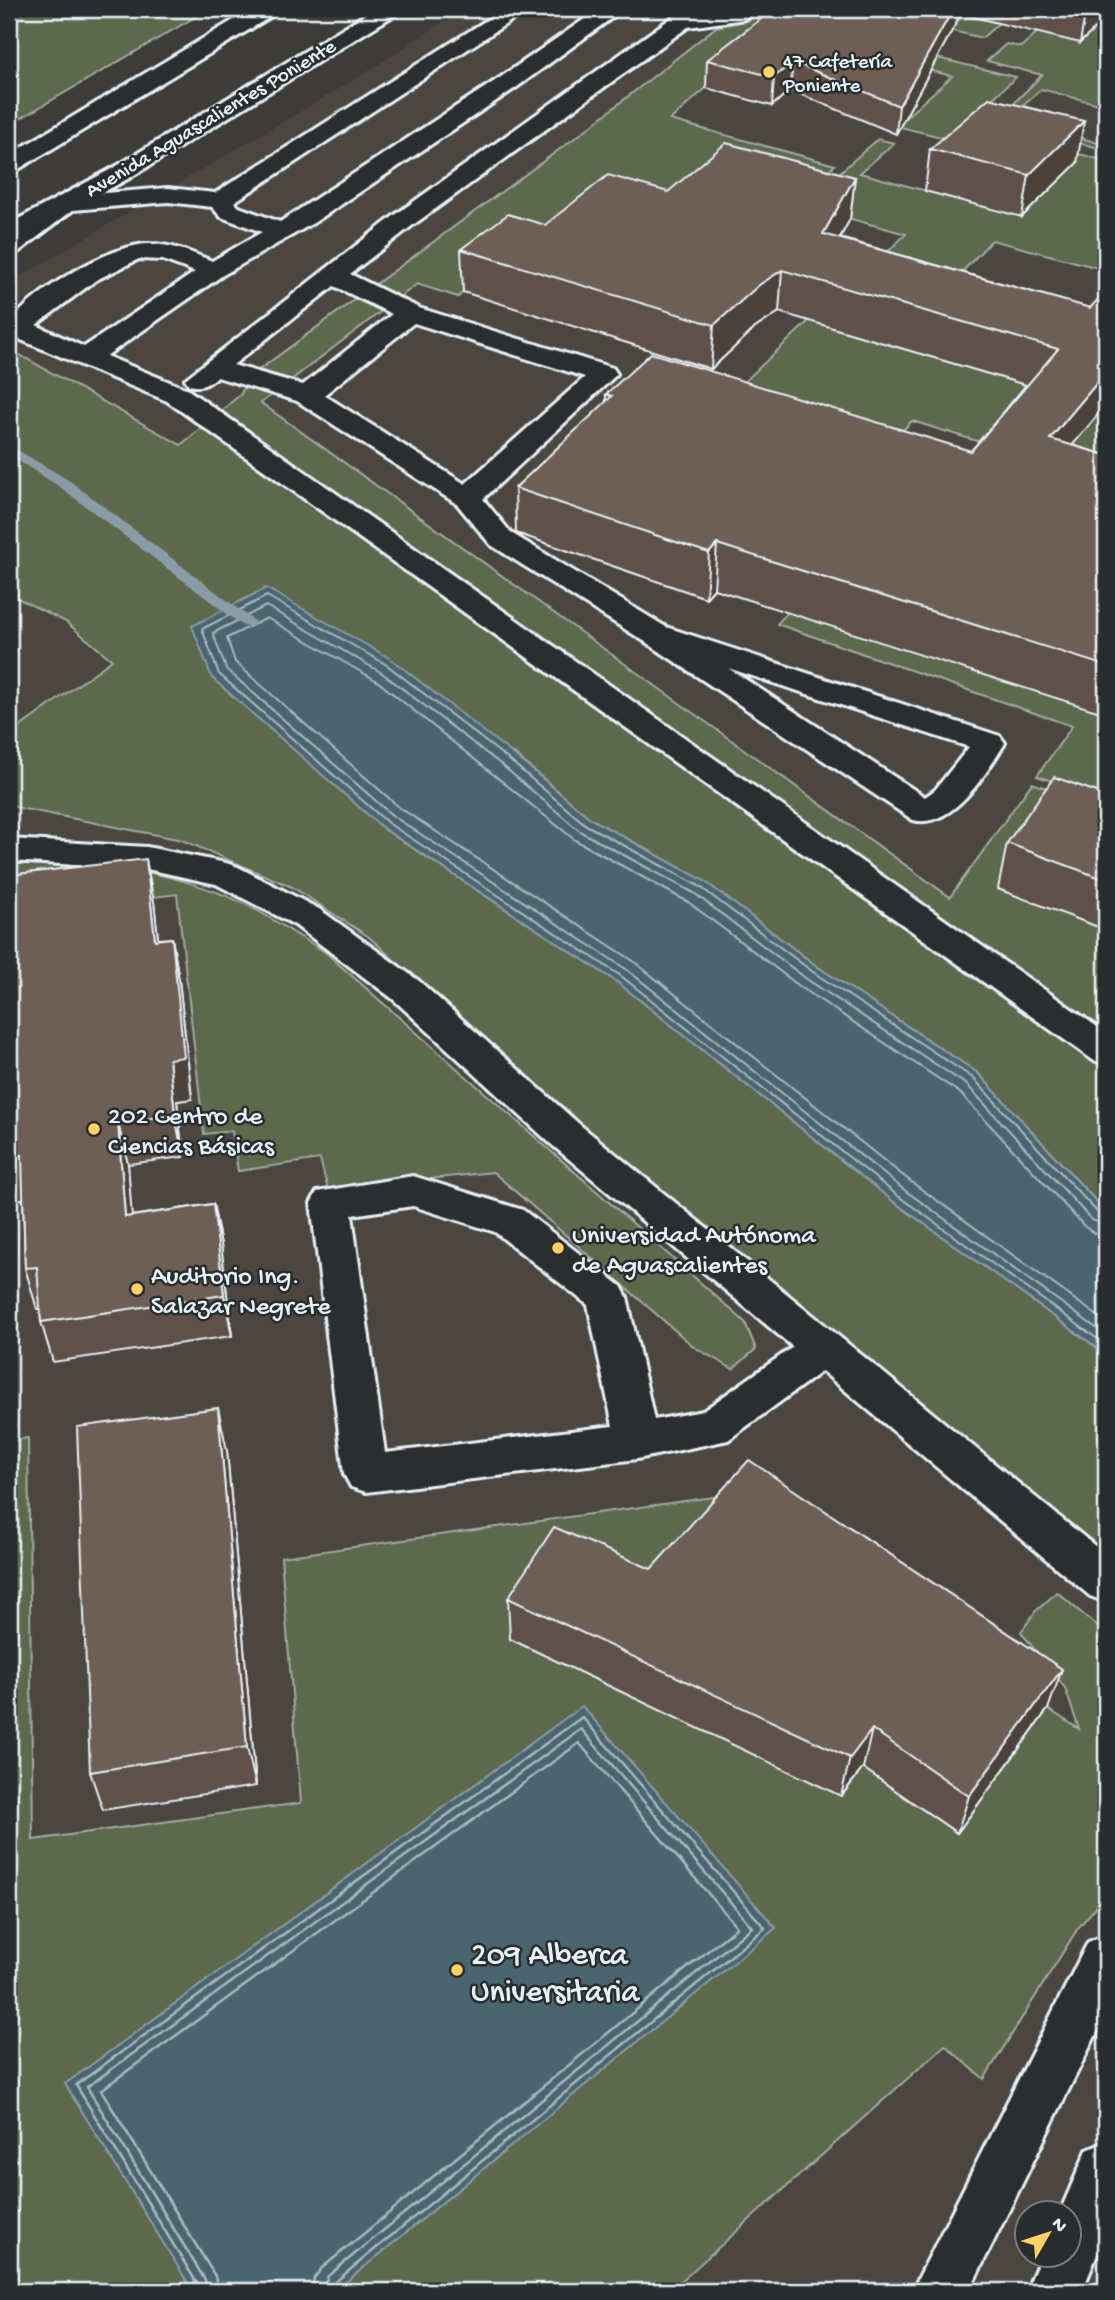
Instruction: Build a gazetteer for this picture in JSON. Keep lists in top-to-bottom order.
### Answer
{
  "streets": {
    "main road": ["Avenida Aguascalientes Poniente"]
  },
  "places": [
    "47 Cafetería Poniente",
    "202 Centro de Ciencias Básicas",
    "Universidad Autónoma de Aguascalientes",
    "Auditorio Ing. Salazar Negrete",
    "209 Alberca Universitaria"
  ],
  "north": "top right"
}
